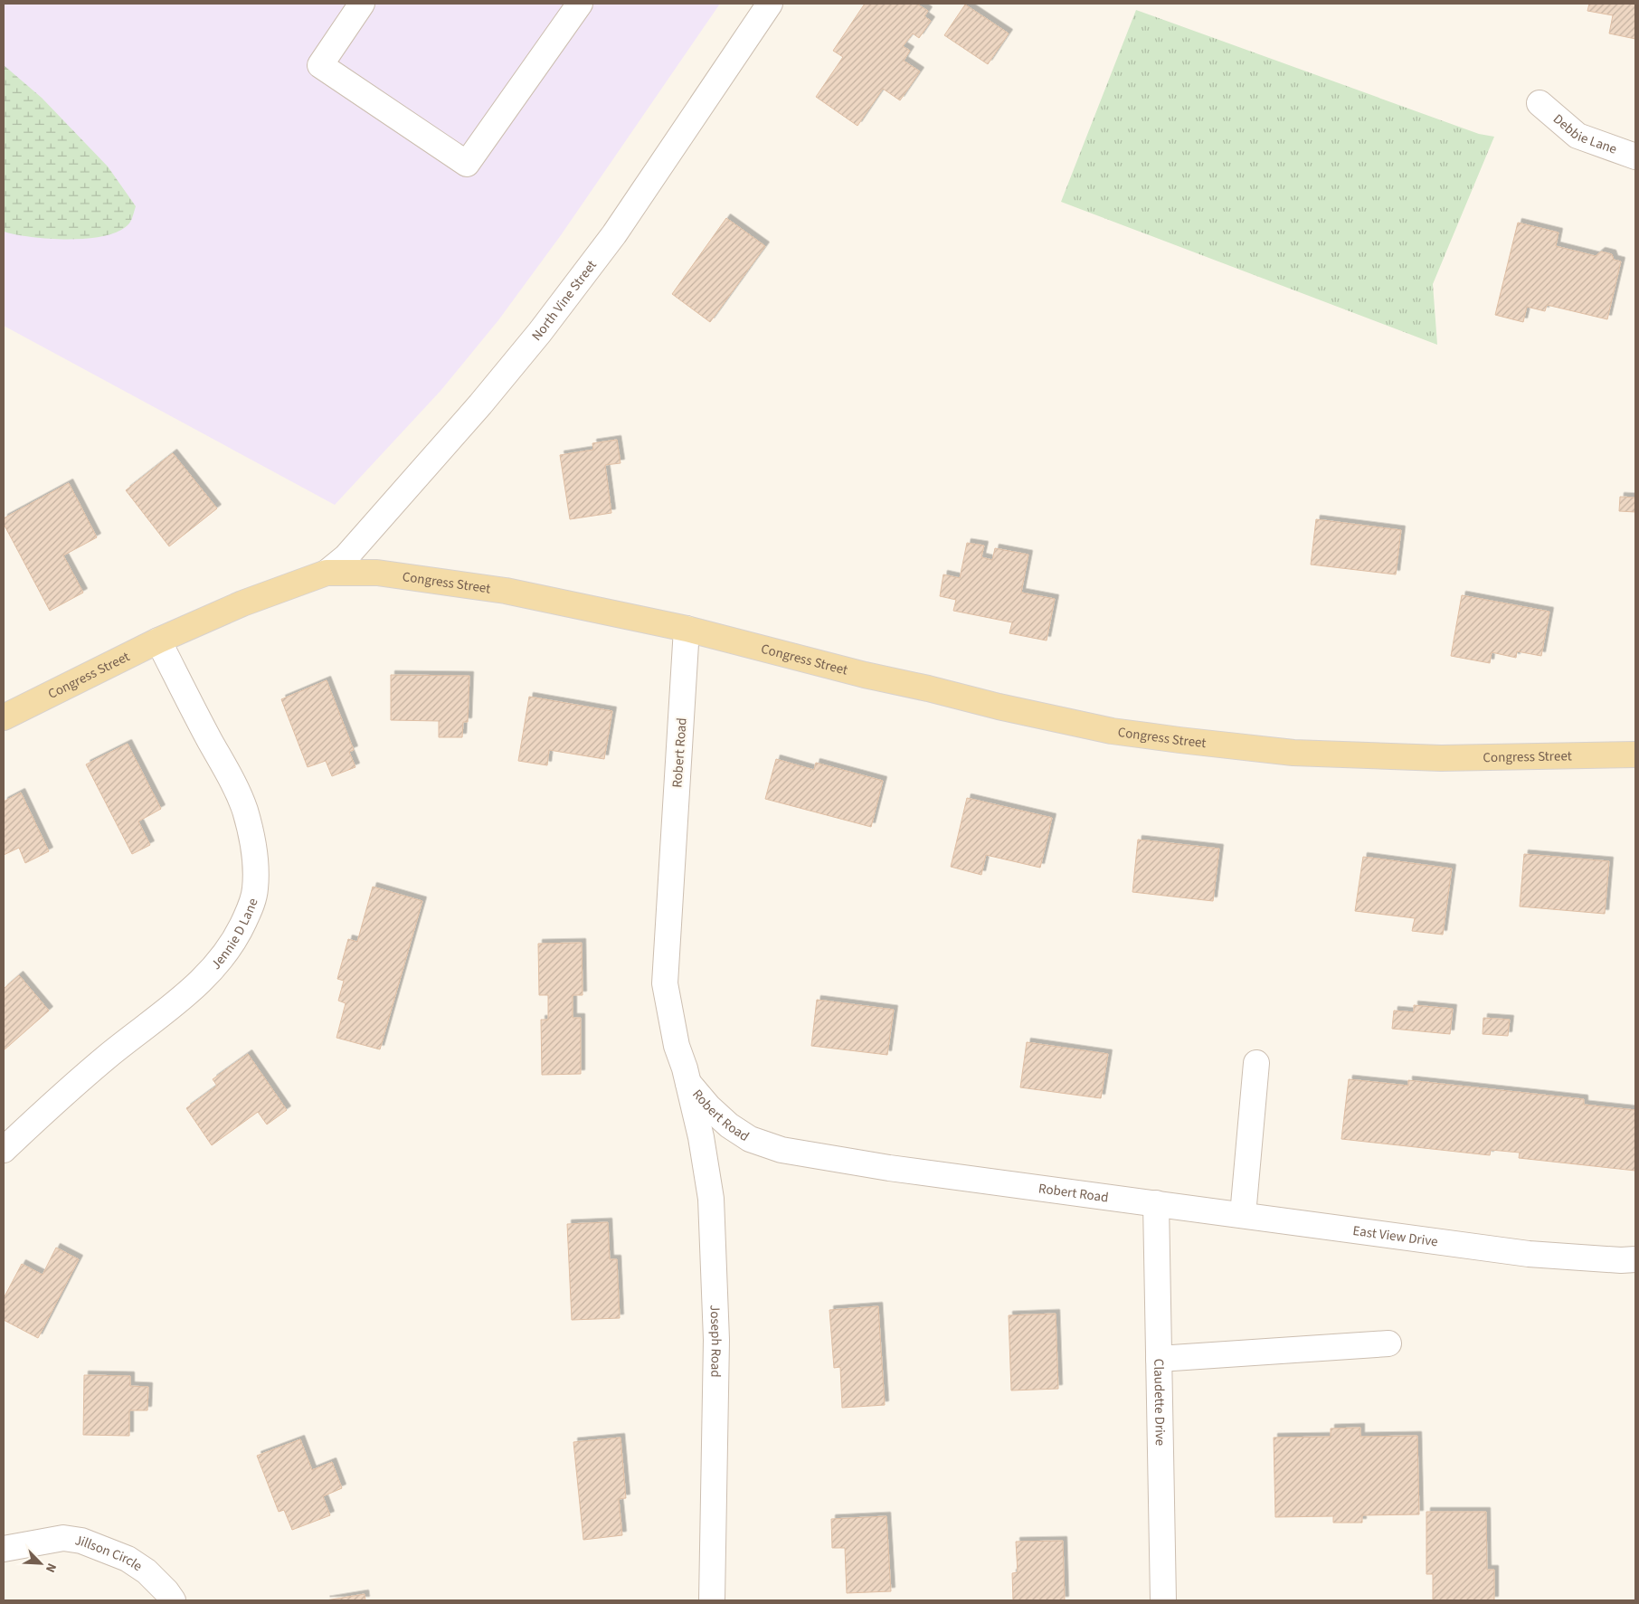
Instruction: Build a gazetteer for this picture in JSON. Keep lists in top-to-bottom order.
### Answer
{
  "streets": {
    "main road": ["Congress Street"],
    "street": [
      "Debbie Lane",
      "North Vine Street",
      "Robert Road",
      "Jennie D Lane",
      "East View Drive",
      "Joseph Road",
      "Claudette Drive",
      "Jillson Circle"
    ]
  },
  "crossings": [
    ["North Vine Street", "Congress Street"],
    ["Congress Street", "Robert Road"],
    ["Congress Street", "Jennie D Lane"],
    ["Robert Road", "East View Drive"],
    ["Robert Road", "Joseph Road"],
    ["Robert Road", "Claudette Drive"],
    ["East View Drive", "Claudette Drive"]
  ],
  "north": "bottom right"
}
